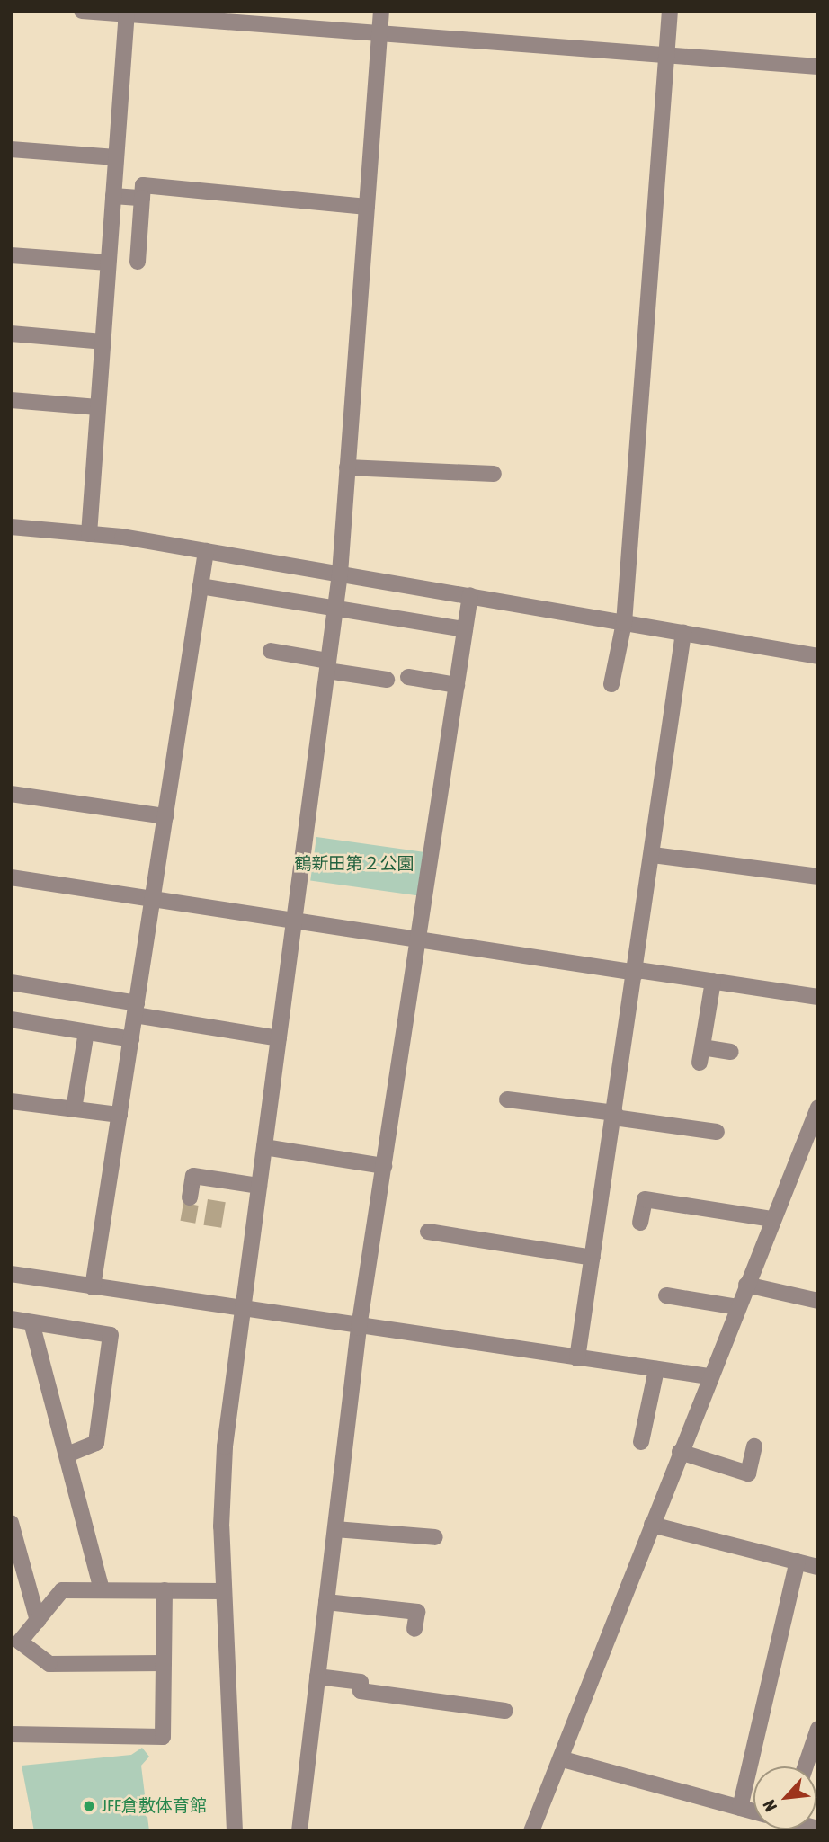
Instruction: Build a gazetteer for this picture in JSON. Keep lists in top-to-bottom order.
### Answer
{
  "parks": ["鶴新田第２公園"],
  "places": ["JFE倉敷体育館"],
  "north": "bottom left"
}
